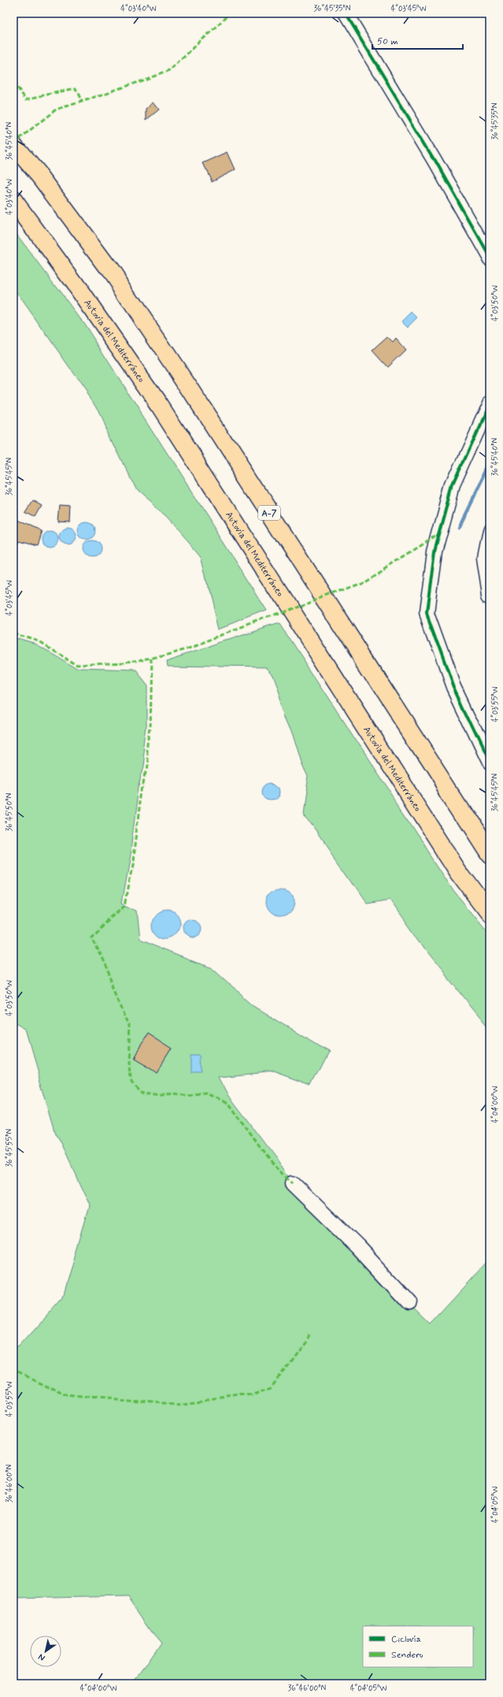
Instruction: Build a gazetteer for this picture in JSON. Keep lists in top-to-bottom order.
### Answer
{
  "streets": {
    "highway": ["Autovía del Mediterráneo", "A-7"]
  },
  "legend": ["Ciclovía", "Sendero"],
  "scale_bar": "50 m",
  "north": "bottom left",
  "coordinates": [
    "4°03'40\"W",
    "36°45'35\"N",
    "4°03'45\"W",
    "36°45'40\"N",
    "4°03'50\"W",
    "36°45'45\"N",
    "4°03'55\"W",
    "36°45'50\"N",
    "4°04'00\"W",
    "36°45'55\"N",
    "36°46'00\"N",
    "4°04'05\"W"
  ]
}
